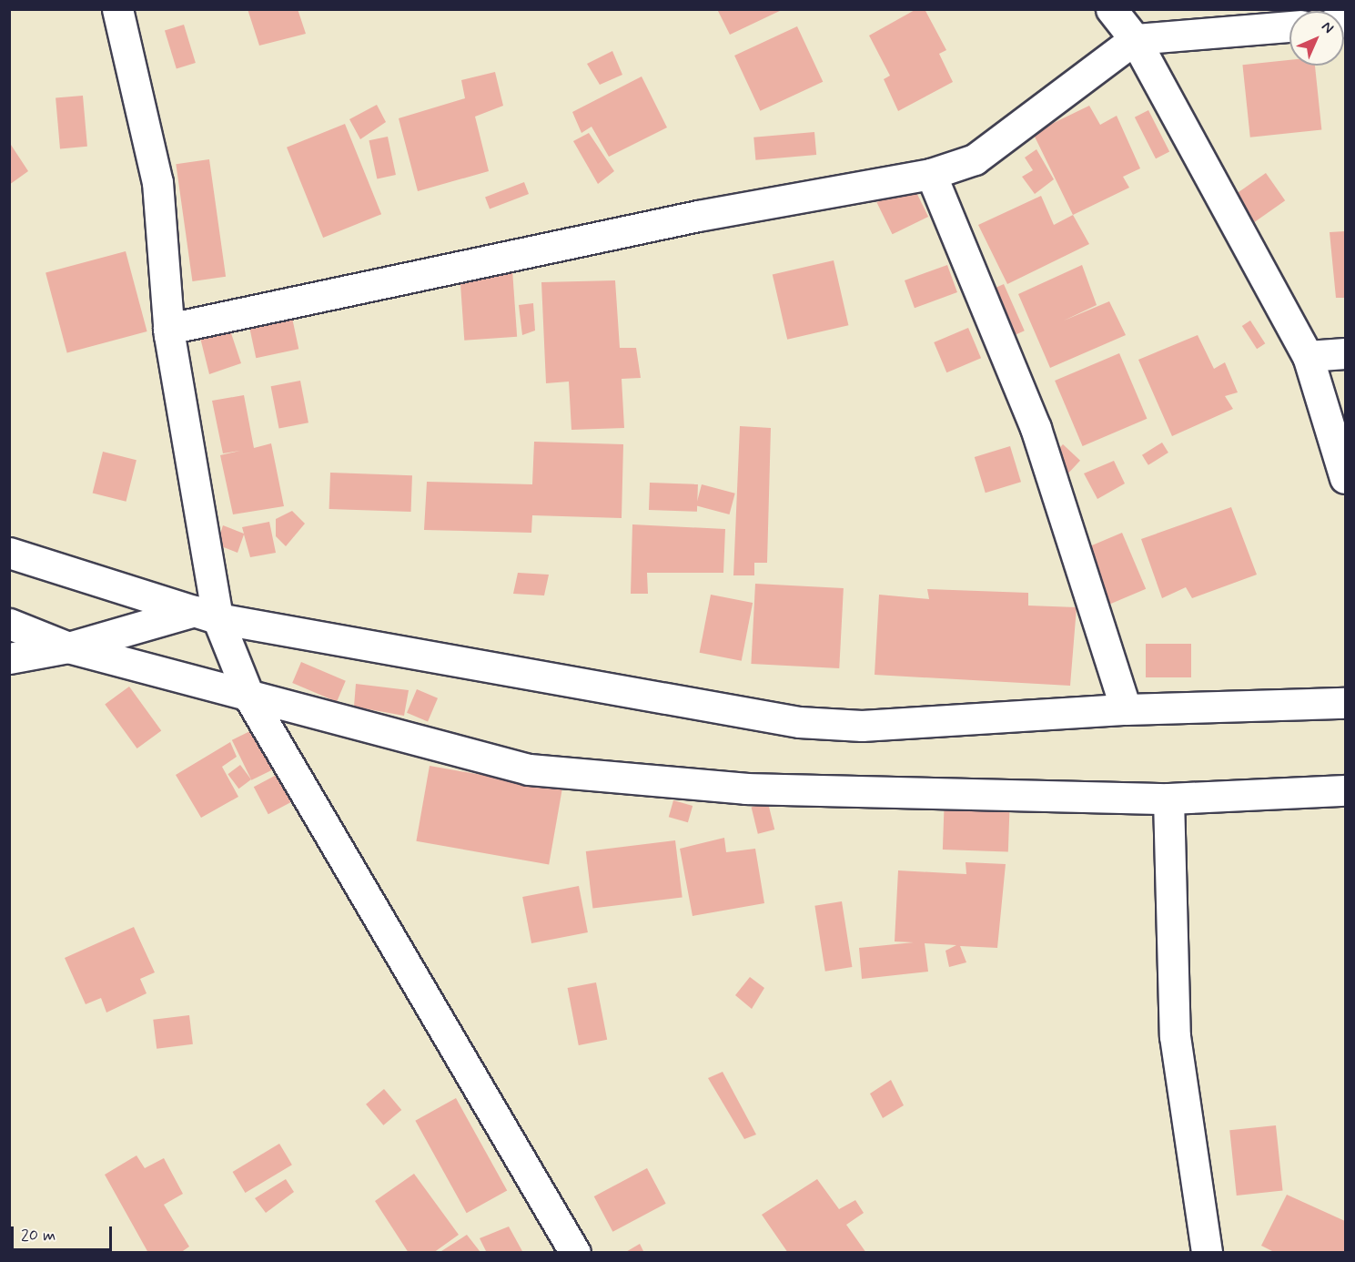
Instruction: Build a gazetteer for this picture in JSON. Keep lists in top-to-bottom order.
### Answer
{
  "scale_bar": "20 m",
  "north": "top right"
}
